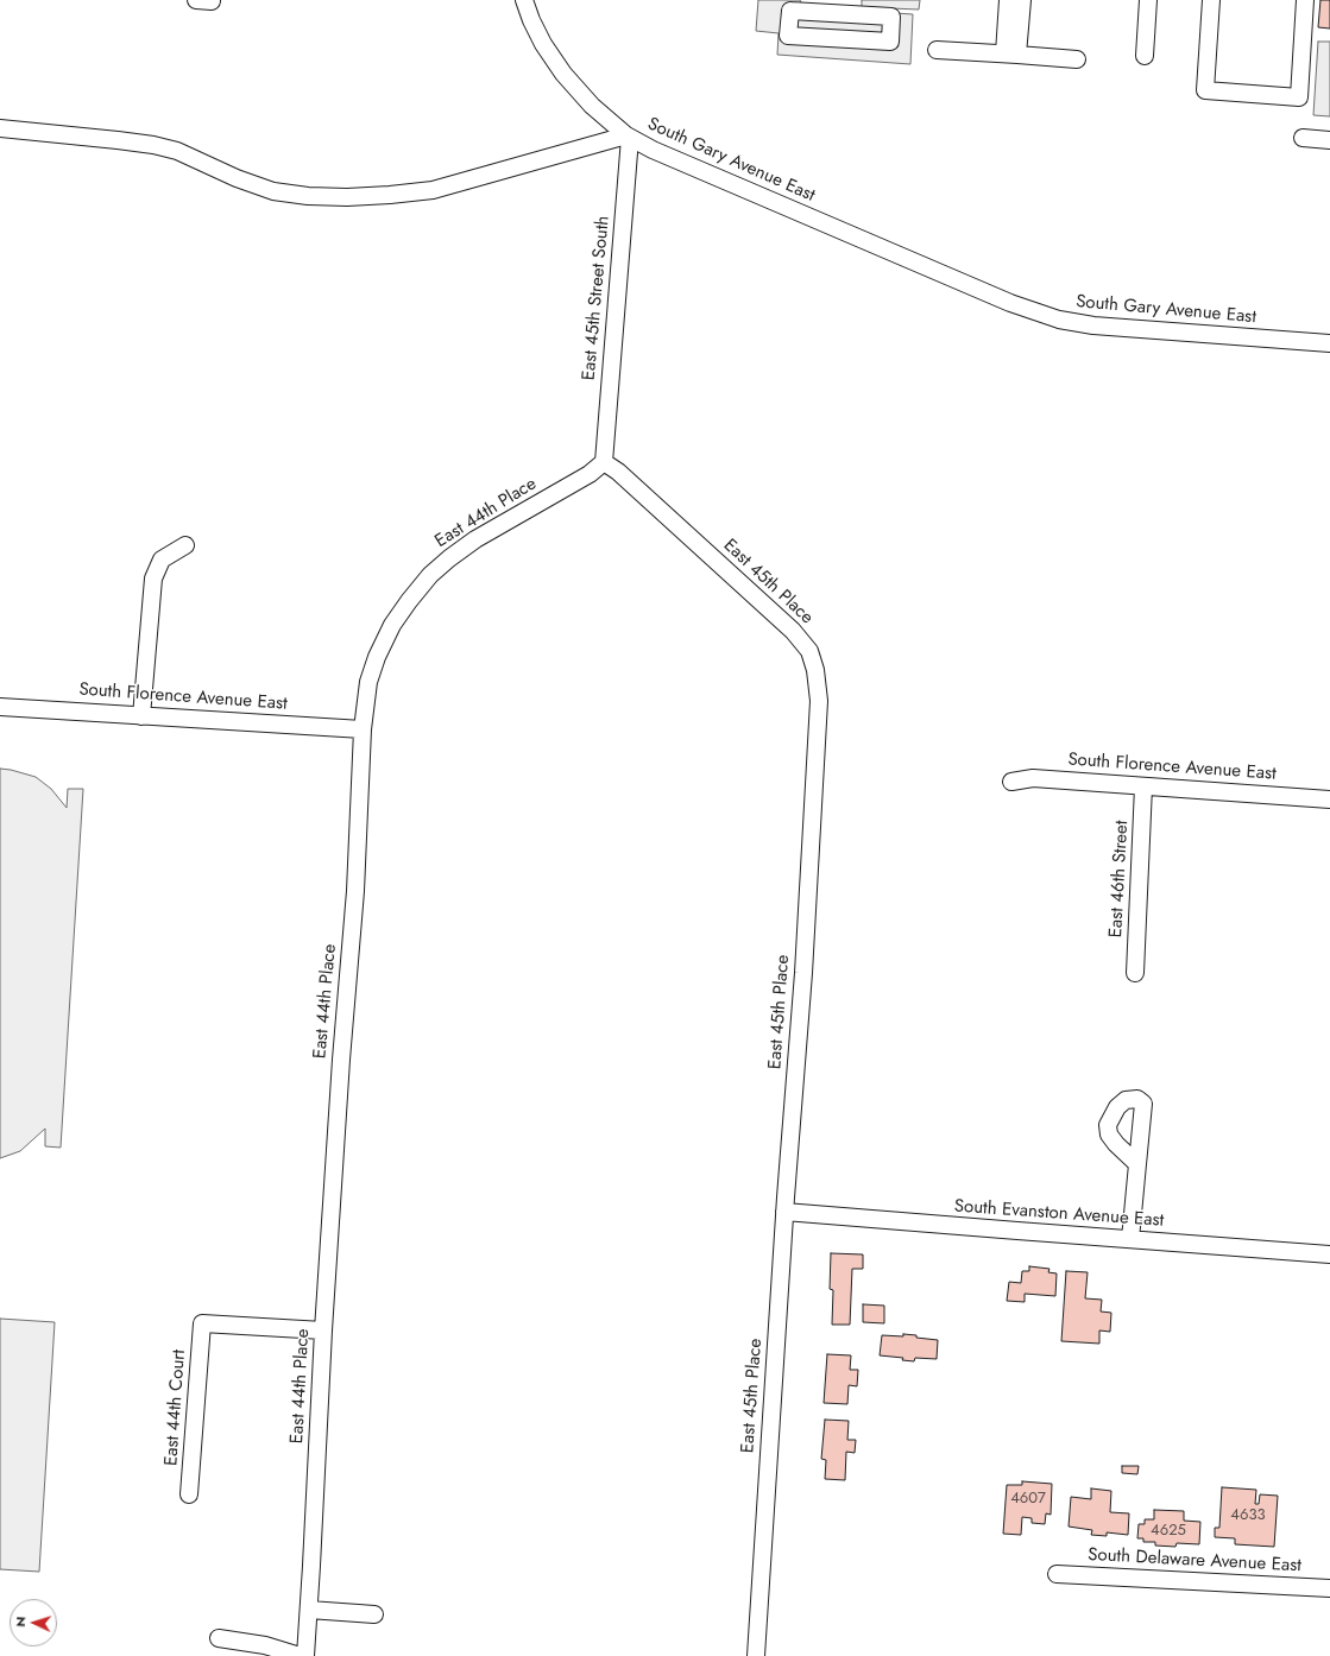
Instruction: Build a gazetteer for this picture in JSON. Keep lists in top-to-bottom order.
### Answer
{
  "streets": {
    "street": [
      "South Gary Avenue East",
      "East 45th Street South",
      "East 44th Place",
      "East 45th Place",
      "South Florence Avenue East",
      "East 46th Street",
      "South Evanston Avenue East",
      "East 44th Court",
      "South Delaware Avenue East"
    ]
  },
  "crossings": [
    ["South Gary Avenue East", "East 45th Street South"],
    ["East 45th Street South", "East 44th Place"],
    ["East 45th Street South", "East 45th Place"],
    ["East 44th Place", "East 45th Place"],
    ["East 44th Place", "South Florence Avenue East"],
    ["East 44th Place", "East 44th Court"],
    ["East 45th Place", "South Evanston Avenue East"],
    ["South Florence Avenue East", "East 46th Street"]
  ],
  "house_numbers": ["4607", "4633", "4625"],
  "north": "left"
}
